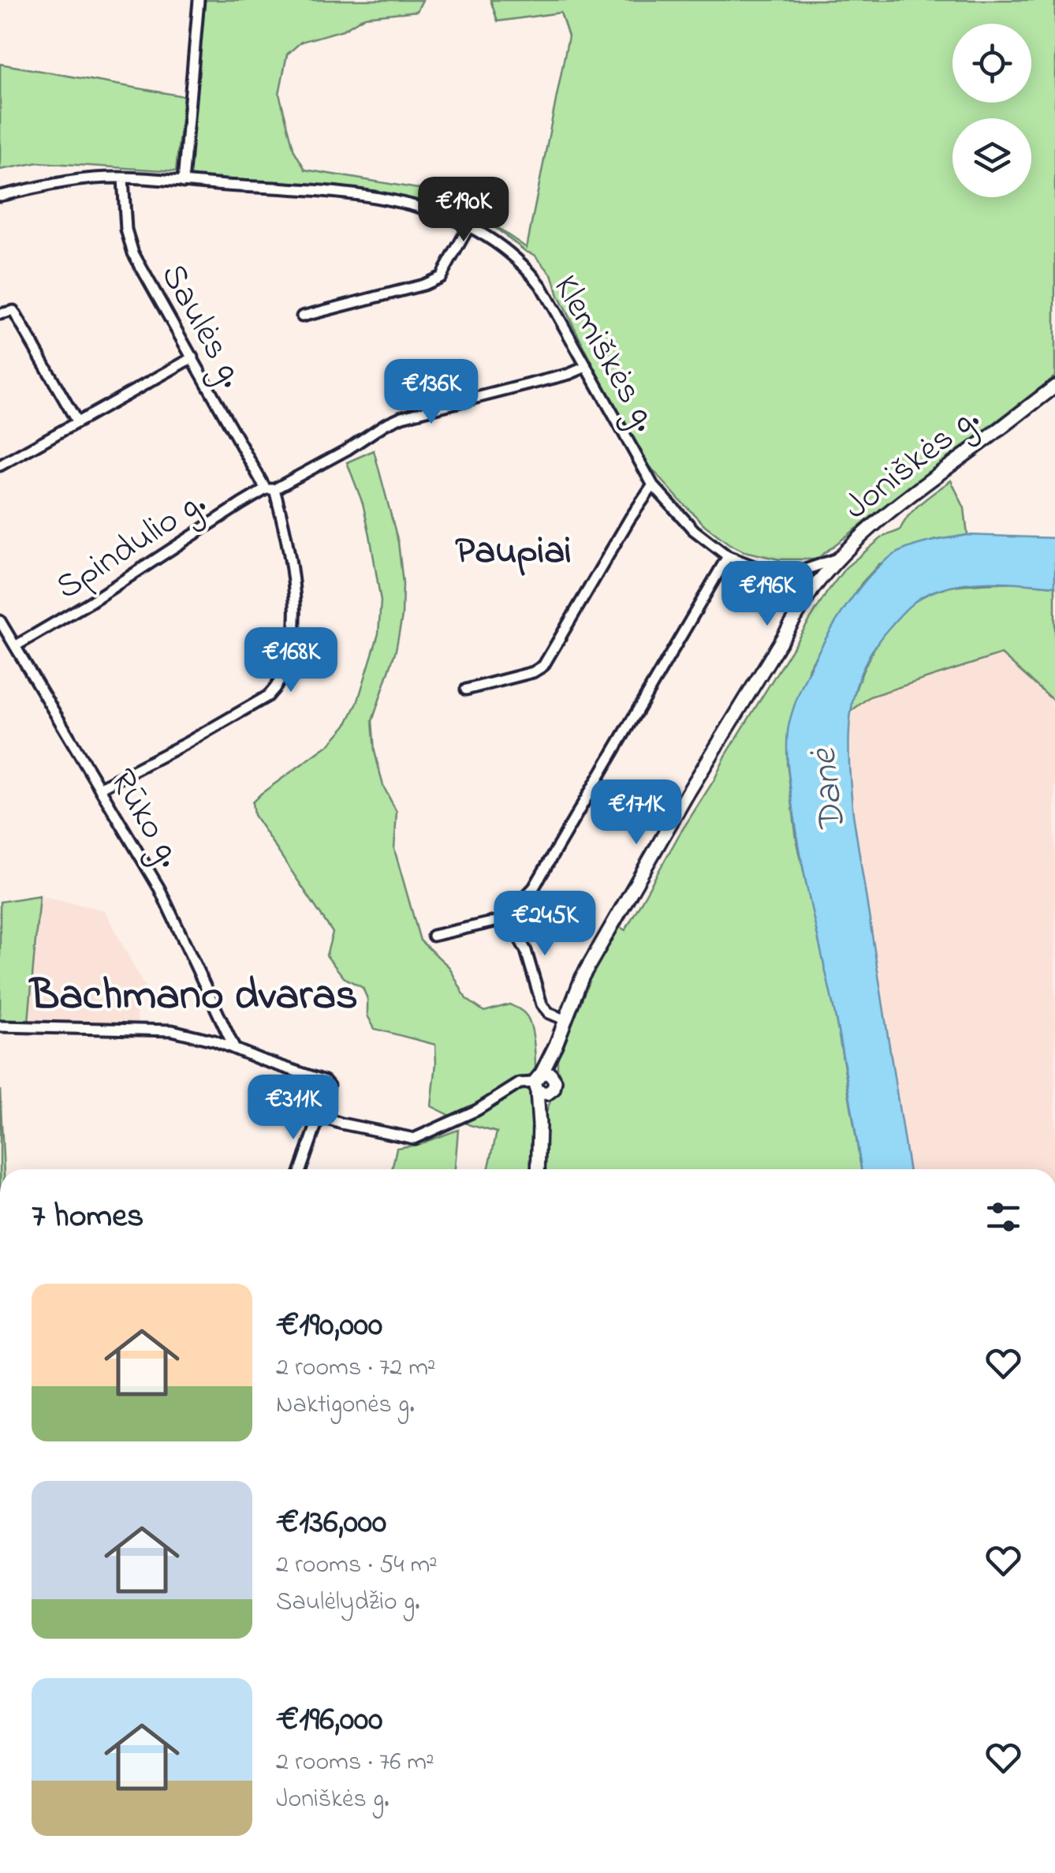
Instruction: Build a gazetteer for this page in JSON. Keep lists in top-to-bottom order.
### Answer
{
  "streets": {
    "main road": ["Joniškės g."],
    "street": [
      "Saulės g.",
      "Klemiškės g.",
      "Spindulio g.",
      "Rūko g."
    ]
  },
  "crossings": [
    ["Saulės g.", "Klemiškės g."],
    ["Saulės g.", "Spindulio g."],
    ["Saulės g.", "Rūko g."],
    ["Klemiškės g.", "Joniškės g."],
    ["Klemiškės g.", "Spindulio g."],
    ["Spindulio g.", "Rūko g."]
  ],
  "districts": ["Paupiai", "Bachmano dvaras"],
  "water": ["Danė"],
  "page": {
    "price": [
      "€190K",
      "€136K",
      "€196K",
      "€168K",
      "€171K",
      "€245K",
      "€311K"
    ],
    "heading": "7 homes",
    "list": [
      {
        "name": "€190,000",
        "note": "2 rooms · 72 m² · Naktigonės g."
      },
      {
        "name": "€136,000",
        "note": "2 rooms · 54 m² · Saulėlydžio g."
      },
      {
        "name": "€196,000",
        "note": "2 rooms · 76 m² · Joniškės g."
      }
    ]
  }
}
